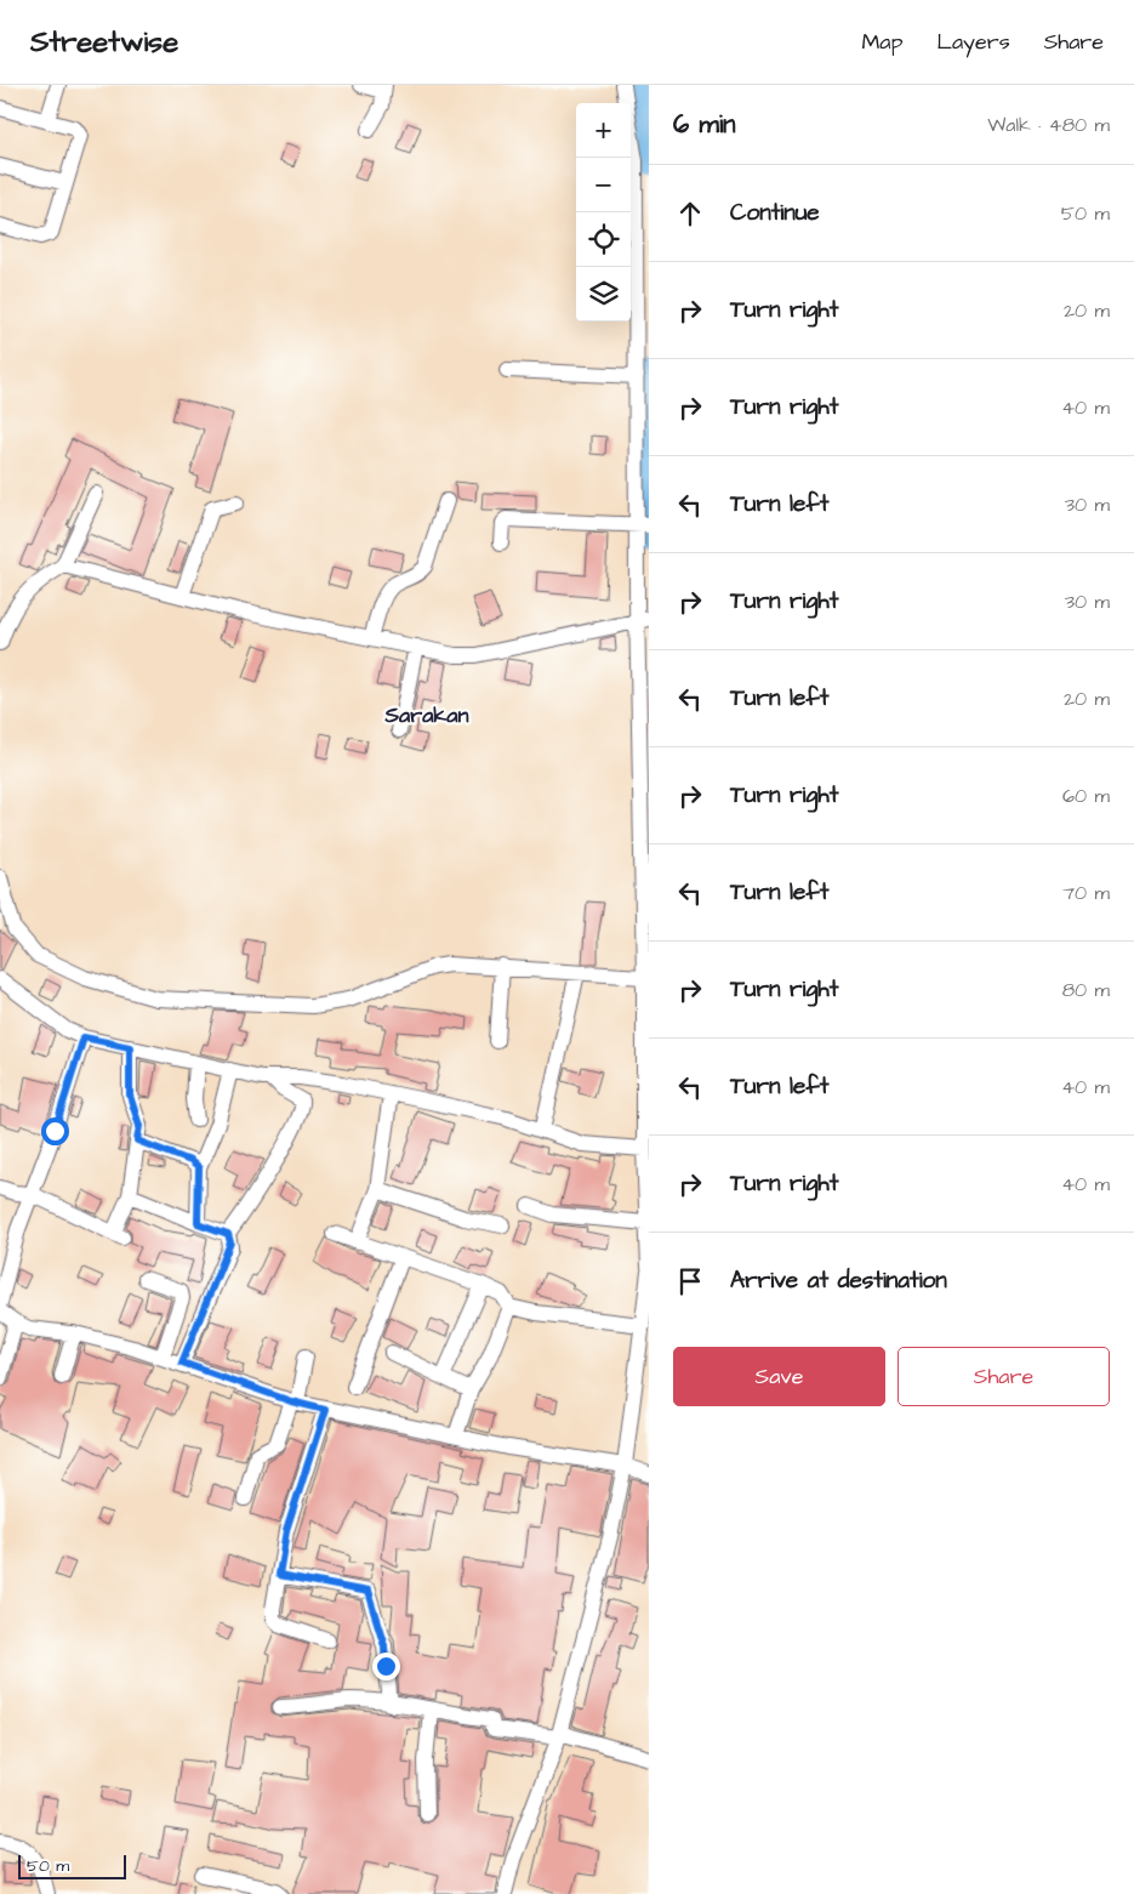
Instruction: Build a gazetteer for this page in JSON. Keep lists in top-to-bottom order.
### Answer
{
  "districts": ["Sarakan"],
  "scale_bar": "50 m",
  "page": {
    "header": "Streetwise",
    "nav": ["Map", "Layers", "Share"],
    "heading": ["6 min", "Walk · 480 m"],
    "map_buttons": ["+", "−"],
    "list": [
      ["Continue", "50 m"],
      ["Turn right", "20 m"],
      ["Turn right", "40 m"],
      ["Turn left", "30 m"],
      ["Turn right", "30 m"],
      ["Turn left", "20 m"],
      ["Turn right", "60 m"],
      ["Turn left", "70 m"],
      ["Turn right", "80 m"],
      ["Turn left", "40 m"],
      ["Turn right", "40 m"],
      "Arrive at destination"
    ],
    "buttons": ["Save", "Share"],
    "scale": "50 m"
  }
}
